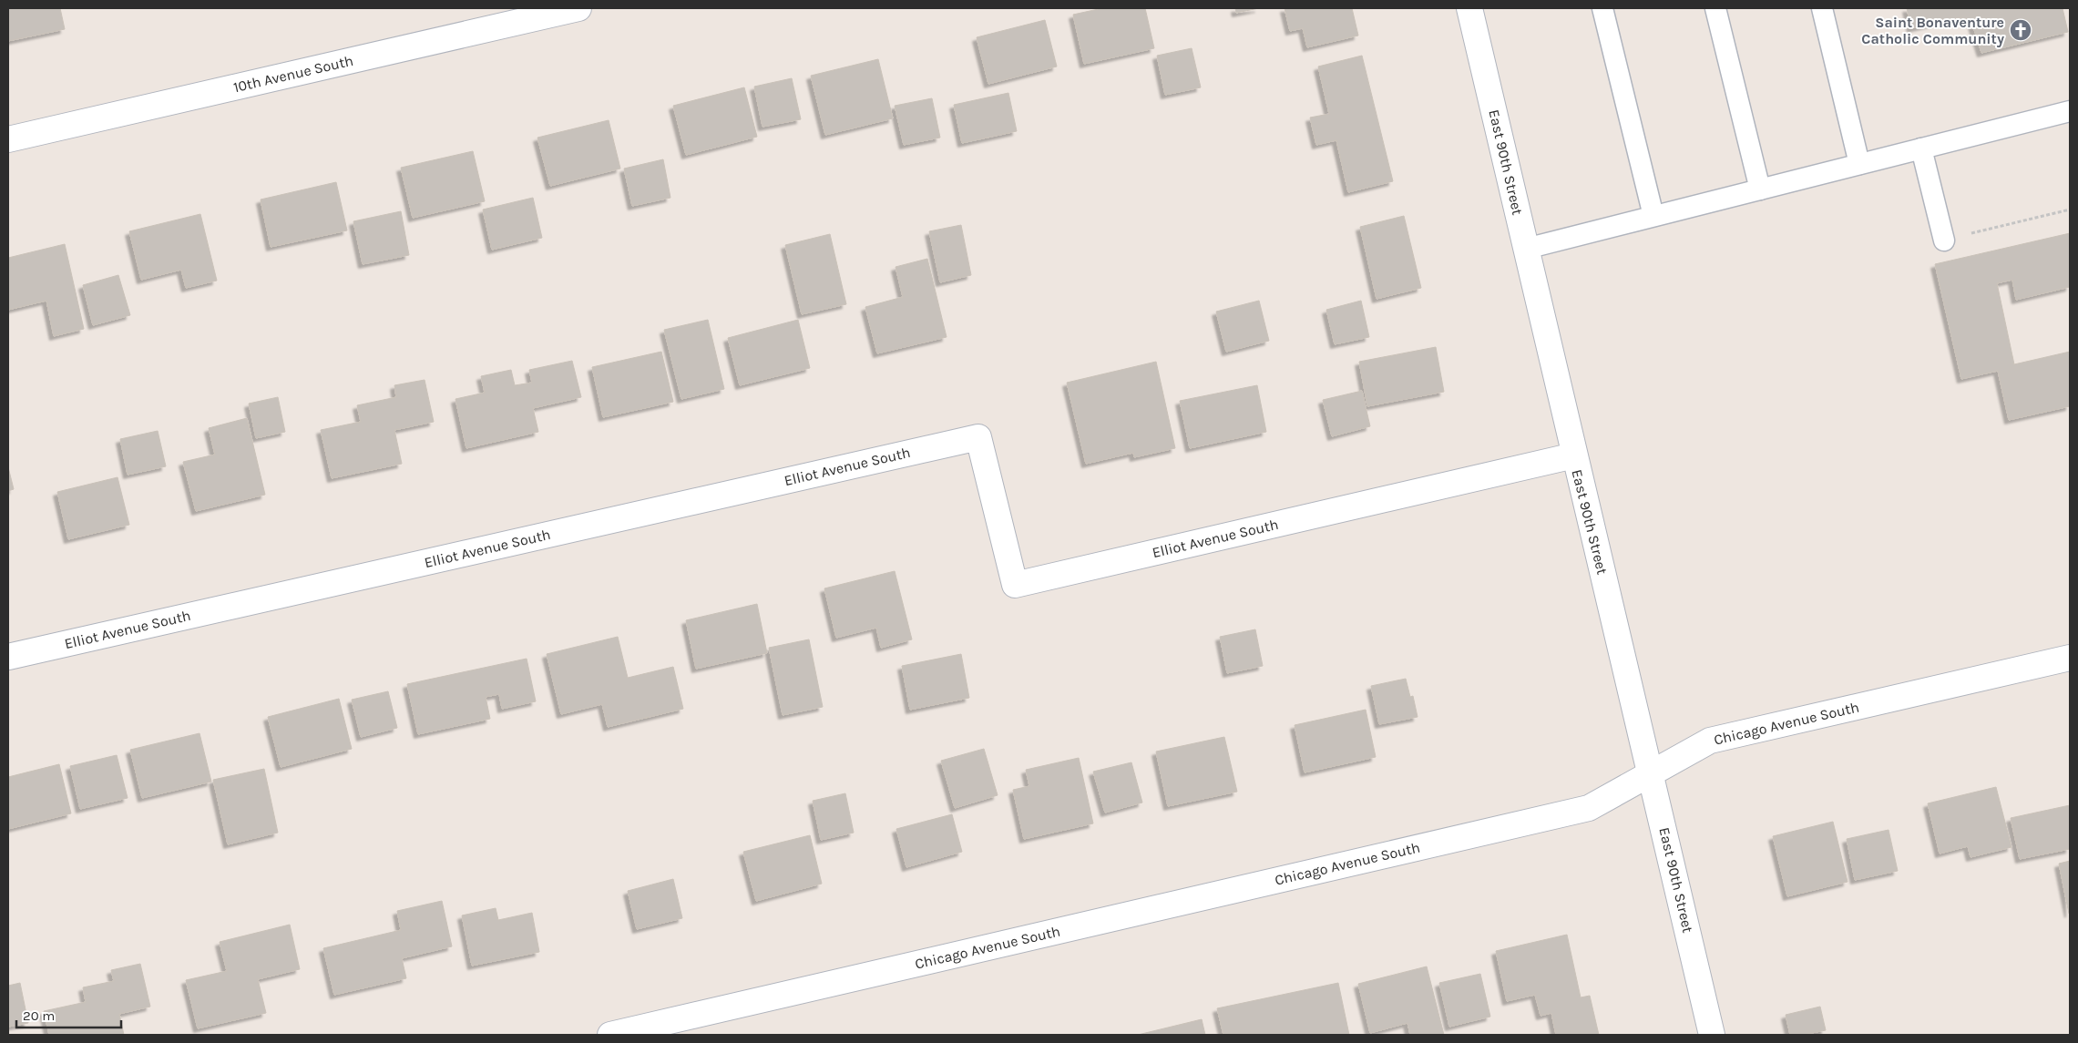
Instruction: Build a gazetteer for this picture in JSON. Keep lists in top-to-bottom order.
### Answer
{
  "streets": {
    "street": [
      "10th Avenue South",
      "East 90th Street",
      "Elliot Avenue South",
      "Chicago Avenue South"
    ]
  },
  "crossings": [
    ["East 90th Street", "Elliot Avenue South"],
    ["East 90th Street", "Chicago Avenue South"]
  ],
  "places": {
    "church": ["Saint Bonaventure Catholic Community"]
  },
  "scale_bar": "20 m"
}
